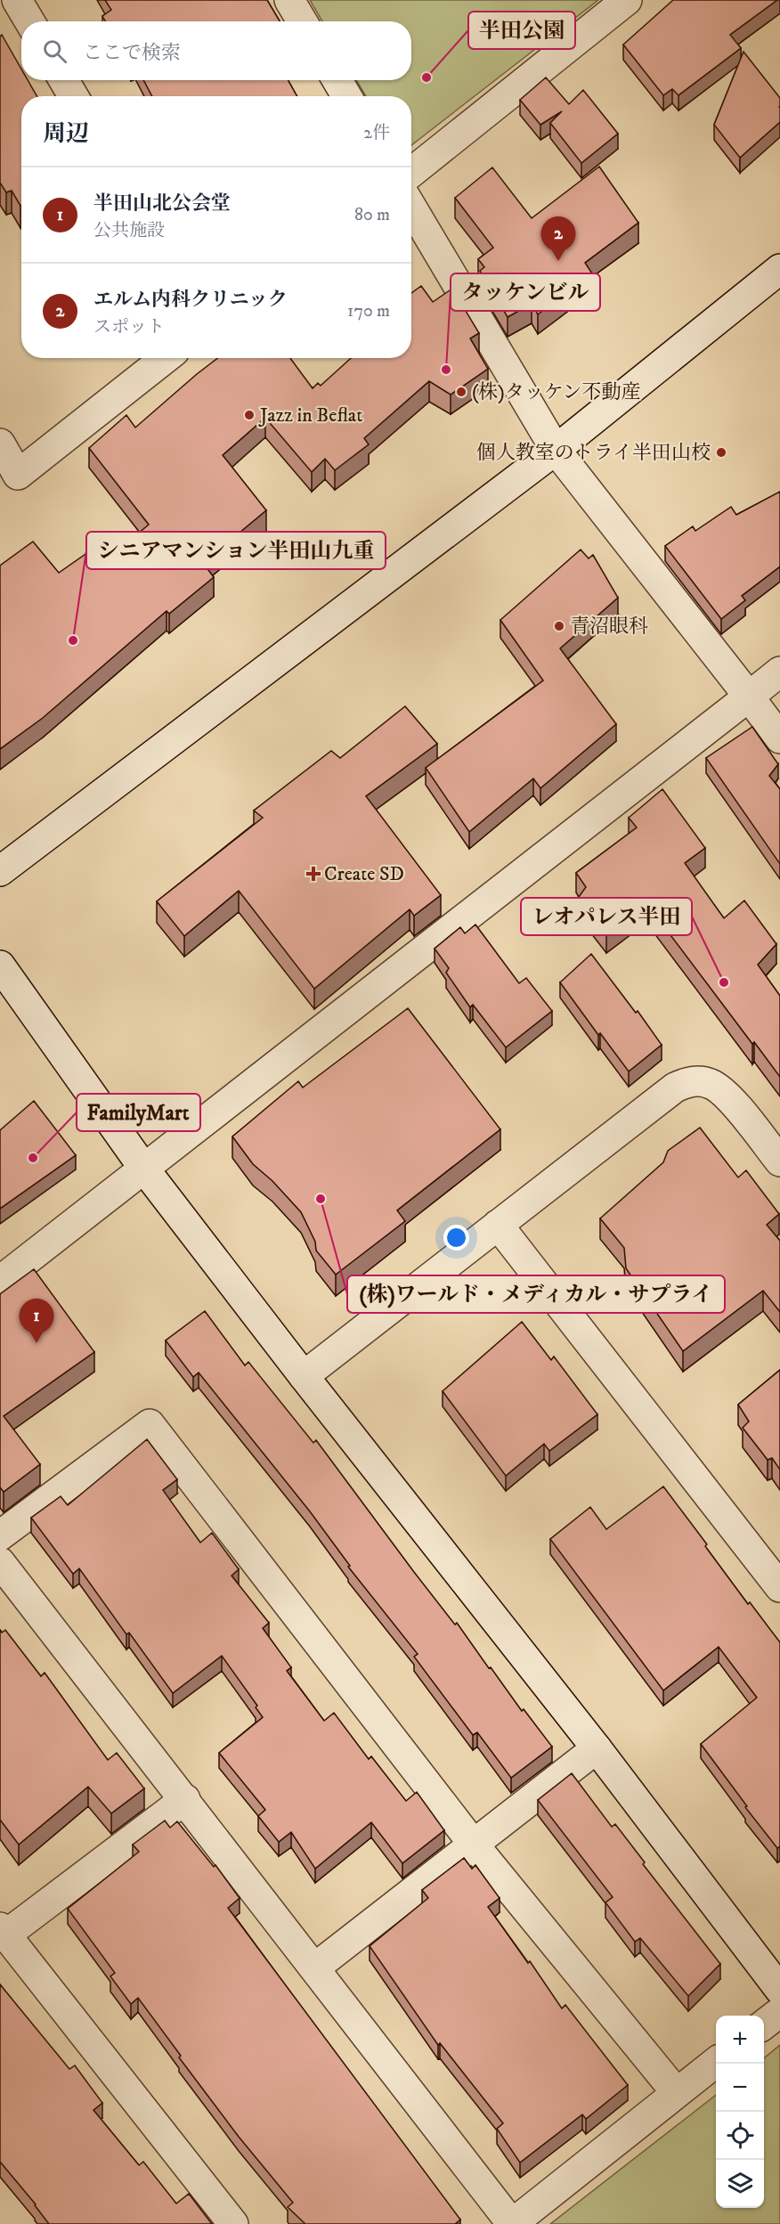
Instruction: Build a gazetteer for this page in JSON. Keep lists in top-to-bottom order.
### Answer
{
  "places": {
    "other": [
      "半田公園",
      "タッケンビル",
      "(株)タッケン不動産",
      "Jazz in Beflat",
      "個人教室のトライ半田山校",
      "青沼眼科",
      "シニアマンション半田山九重",
      "レオパレス半田",
      "FamilyMart",
      "(株)ワールド・メディカル・サプライ"
    ],
    "health": ["Create SD"]
  },
  "page": {
    "search": "ここで検索",
    "heading": ["周辺", "2件"],
    "list": [
      {
        "mark": "1",
        "name": "半田山北公会堂",
        "note": "公共施設",
        "value": "80 m"
      },
      {
        "mark": "2",
        "name": "エルム内科クリニック",
        "note": "スポット",
        "value": "170 m"
      }
    ],
    "pins": ["2", "1"],
    "map_buttons": ["+", "−"]
  }
}
